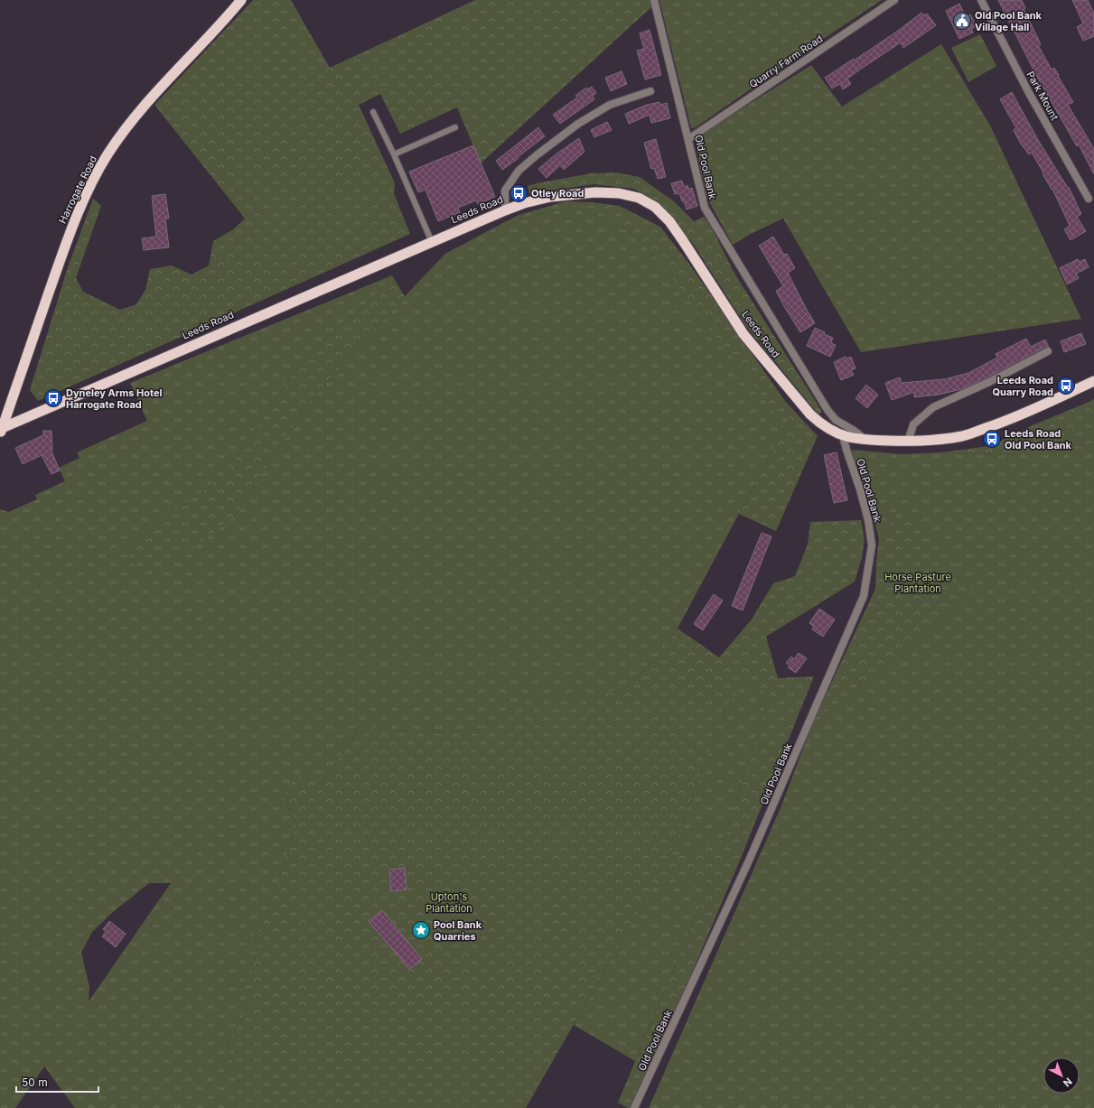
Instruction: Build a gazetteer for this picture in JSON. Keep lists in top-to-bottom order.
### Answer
{
  "streets": {
    "highway": ["Harrogate Road", "Leeds Road"],
    "street": ["Quarry Farm Road", "Park Mount", "Old Pool Bank"]
  },
  "crossings": [
    ["Quarry Farm Road", "Old Pool Bank"],
    ["Old Pool Bank", "Leeds Road"],
    ["Harrogate Road", "Leeds Road"]
  ],
  "parks": ["Horse Pasture Plantation", "Upton's Plantation"],
  "places": {
    "public building": ["Old Pool Bank Village Hall"],
    "bus stop": [
      "Otley Road",
      "Leeds Road Quarry Road",
      "Dyneley Arms Hotel Harrogate Road",
      "Leeds Road Old Pool Bank"
    ],
    "place": ["Pool Bank Quarries"]
  },
  "scale_bar": "50 m",
  "north": "bottom right"
}
